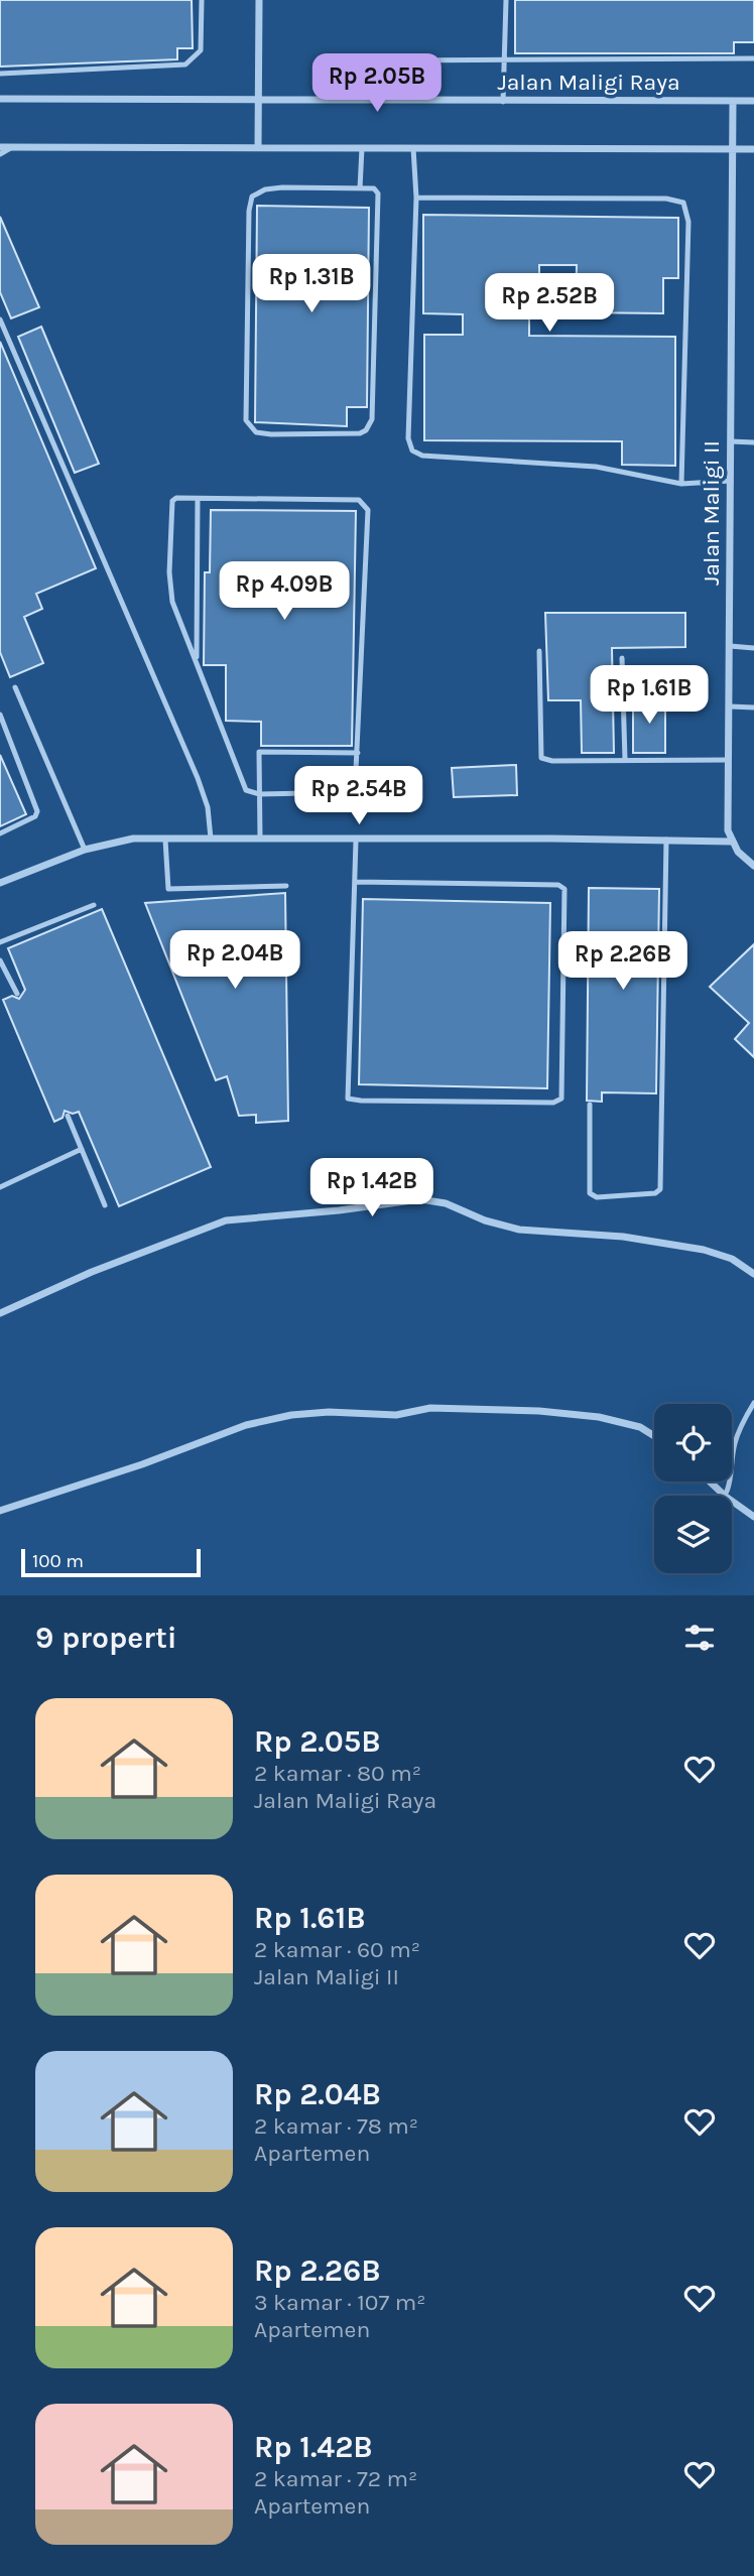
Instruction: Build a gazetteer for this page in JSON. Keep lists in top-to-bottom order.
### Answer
{
  "streets": {
    "street": ["Jalan Maligi Raya", "Jalan Maligi II"]
  },
  "crossings": [
    ["Jalan Maligi Raya", "Jalan Maligi II"]
  ],
  "scale_bar": "100 m",
  "page": {
    "price": [
      "Rp 2.05B",
      "Rp 1.31B",
      "Rp 2.52B",
      "Rp 4.09B",
      "Rp 1.61B",
      "Rp 2.54B",
      "Rp 2.04B",
      "Rp 2.26B",
      "Rp 1.42B"
    ],
    "scale": "100 m",
    "heading": "9 properti",
    "list": [
      {
        "name": "Rp 2.05B",
        "note": "2 kamar · 80 m² · Jalan Maligi Raya"
      },
      {
        "name": "Rp 1.61B",
        "note": "2 kamar · 60 m² · Jalan Maligi II"
      },
      {
        "name": "Rp 2.04B",
        "note": "2 kamar · 78 m² · Apartemen"
      },
      {
        "name": "Rp 2.26B",
        "note": "3 kamar · 107 m² · Apartemen"
      },
      {
        "name": "Rp 1.42B",
        "note": "2 kamar · 72 m² · Apartemen"
      }
    ]
  }
}
